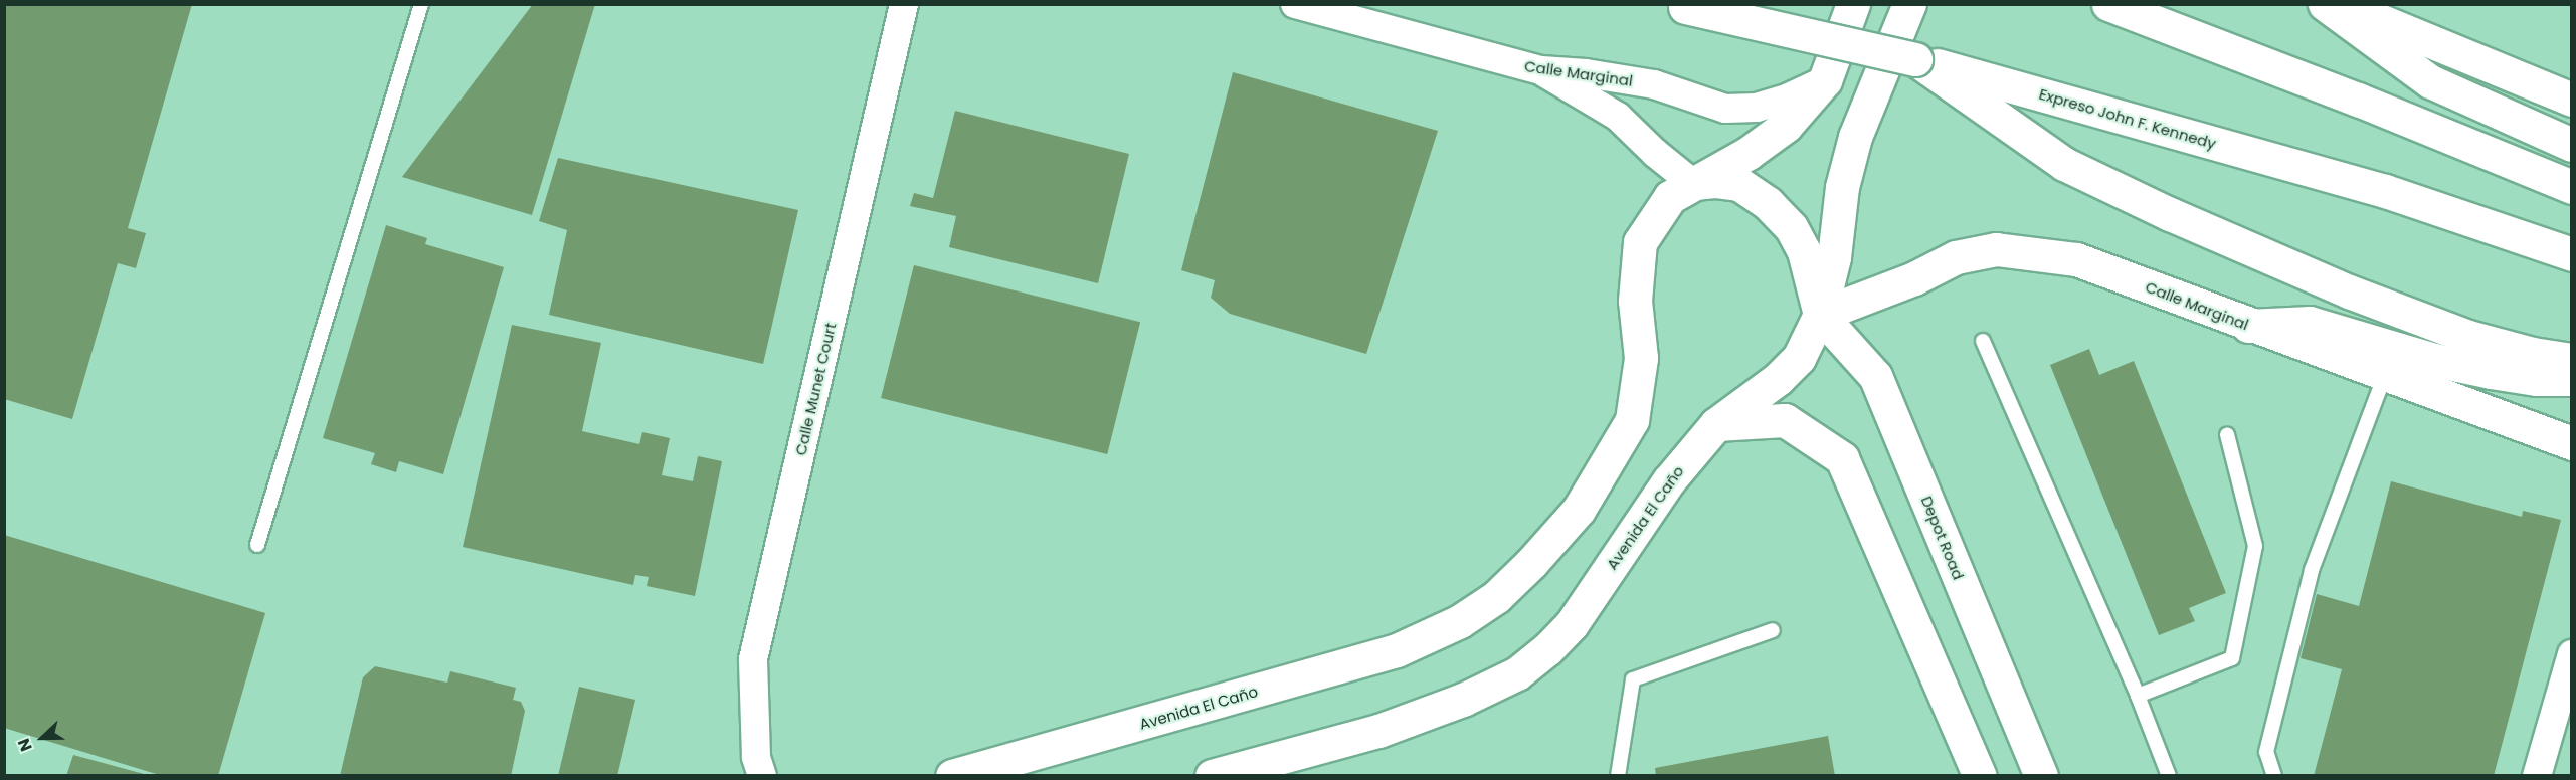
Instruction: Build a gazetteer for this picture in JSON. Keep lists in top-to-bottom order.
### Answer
{
  "streets": {
    "main road": [
      "Calle Marginal",
      "Expreso John F. Kennedy",
      "Avenida El Caño",
      "Depot Road"
    ],
    "street": ["Calle Munet Court"]
  },
  "crossings": [
    ["Calle Marginal", "Avenida El Caño"],
    ["Calle Marginal", "Depot Road"],
    ["Avenida El Caño", "Depot Road"]
  ],
  "north": "left"
}
